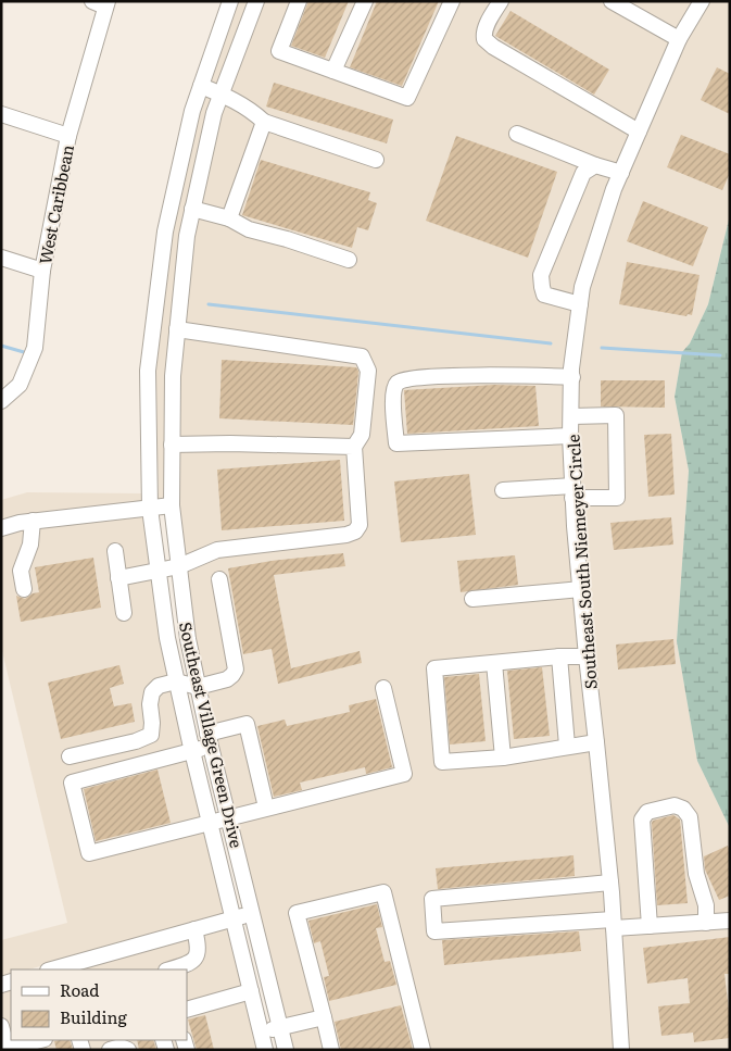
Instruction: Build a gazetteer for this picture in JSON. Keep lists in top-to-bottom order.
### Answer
{
  "streets": {
    "street": ["West Caribbean", "Southeast South Niemeyer Circle", "Southeast Village Green Drive"]
  },
  "legend": ["Road", "Building"]
}
